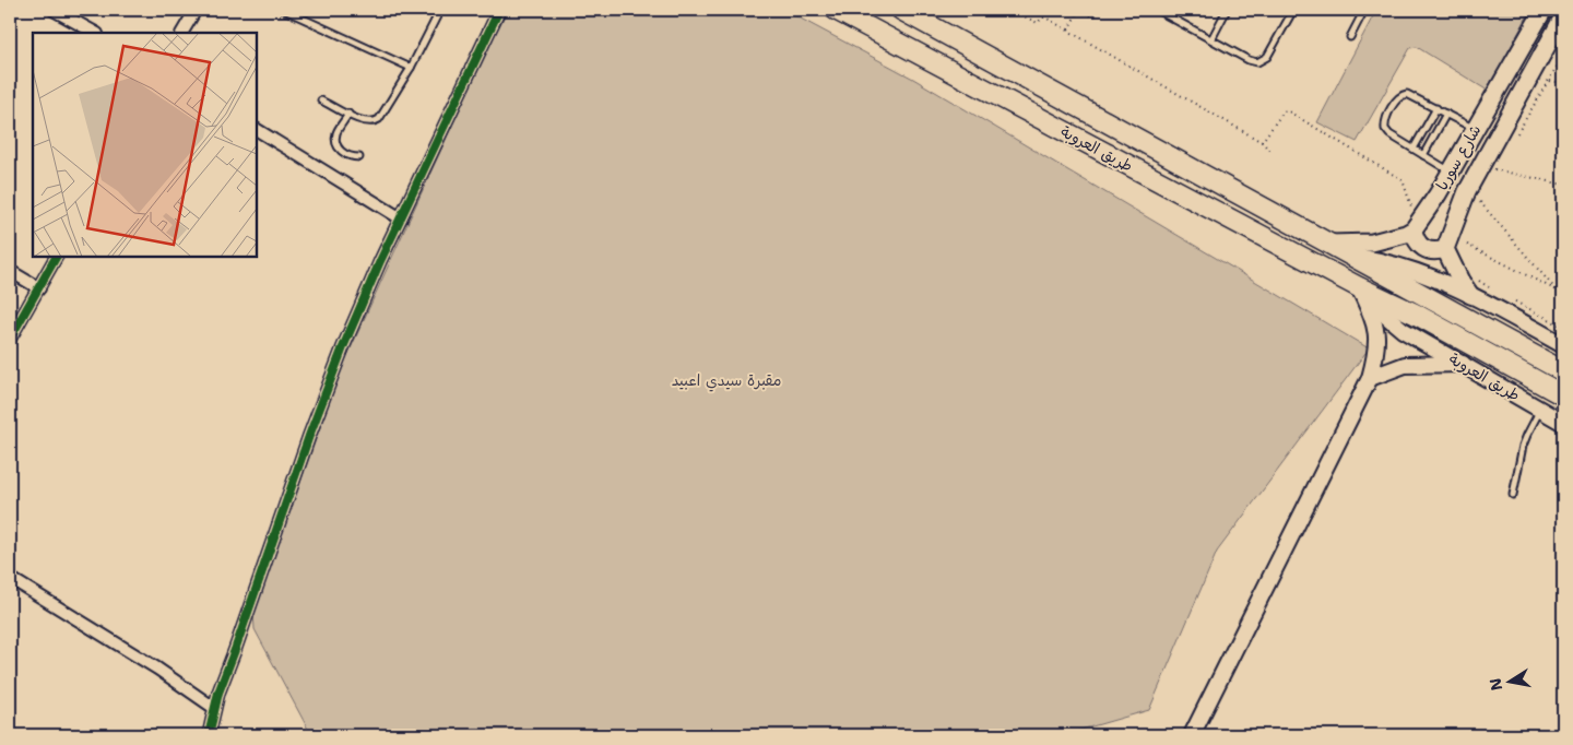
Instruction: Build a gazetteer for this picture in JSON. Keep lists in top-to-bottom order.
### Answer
{
  "streets": {
    "highway": ["طريق العروبة"],
    "main road": ["شارع سوريا"]
  },
  "parks": ["مقبرة سيدي اعبيد"],
  "north": "left"
}
